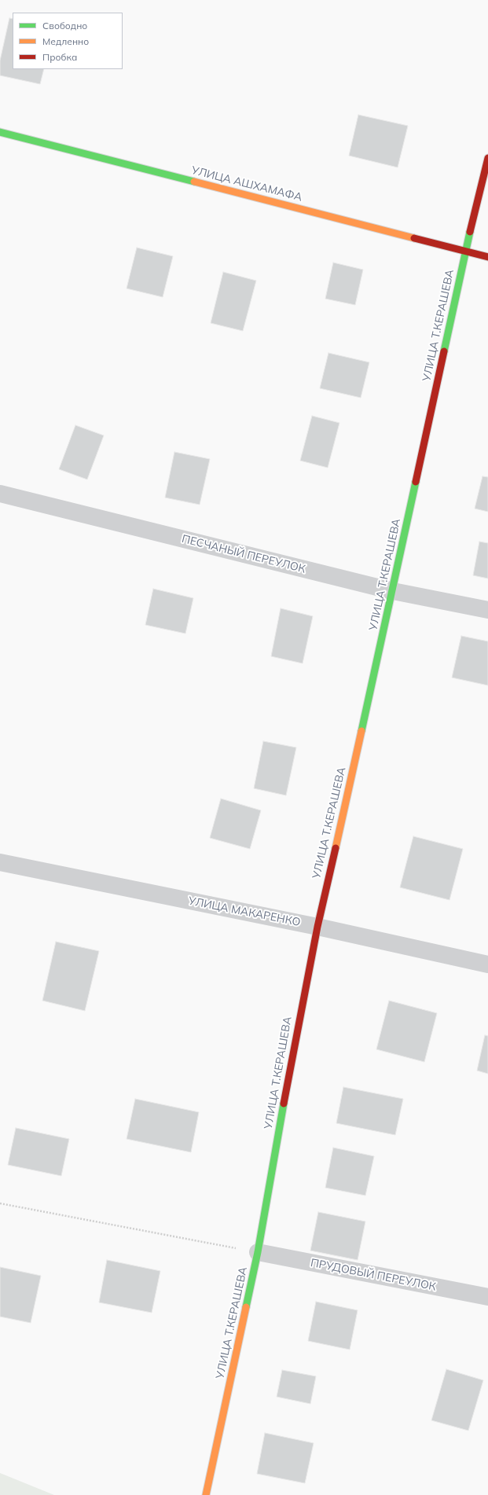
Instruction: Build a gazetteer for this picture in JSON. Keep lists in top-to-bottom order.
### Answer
{
  "streets": {
    "street": [
      "УЛИЦА АШХАМАФА",
      "УЛИЦА Т.КЕРАШЕВА",
      "ПЕСЧАНЫЙ ПЕРЕУЛОК",
      "УЛИЦА МАКАРЕНКО",
      "ПРУДОВЫЙ ПЕРЕУЛОК"
    ]
  },
  "crossings": [
    ["УЛИЦА АШХАМАФА", "УЛИЦА Т.КЕРАШЕВА"],
    ["УЛИЦА Т.КЕРАШЕВА", "ПЕСЧАНЫЙ ПЕРЕУЛОК"],
    ["УЛИЦА Т.КЕРАШЕВА", "УЛИЦА МАКАРЕНКО"],
    ["УЛИЦА Т.КЕРАШЕВА", "ПРУДОВЫЙ ПЕРЕУЛОК"]
  ],
  "legend": ["Свободно", "Медленно", "Пробка"]
}
